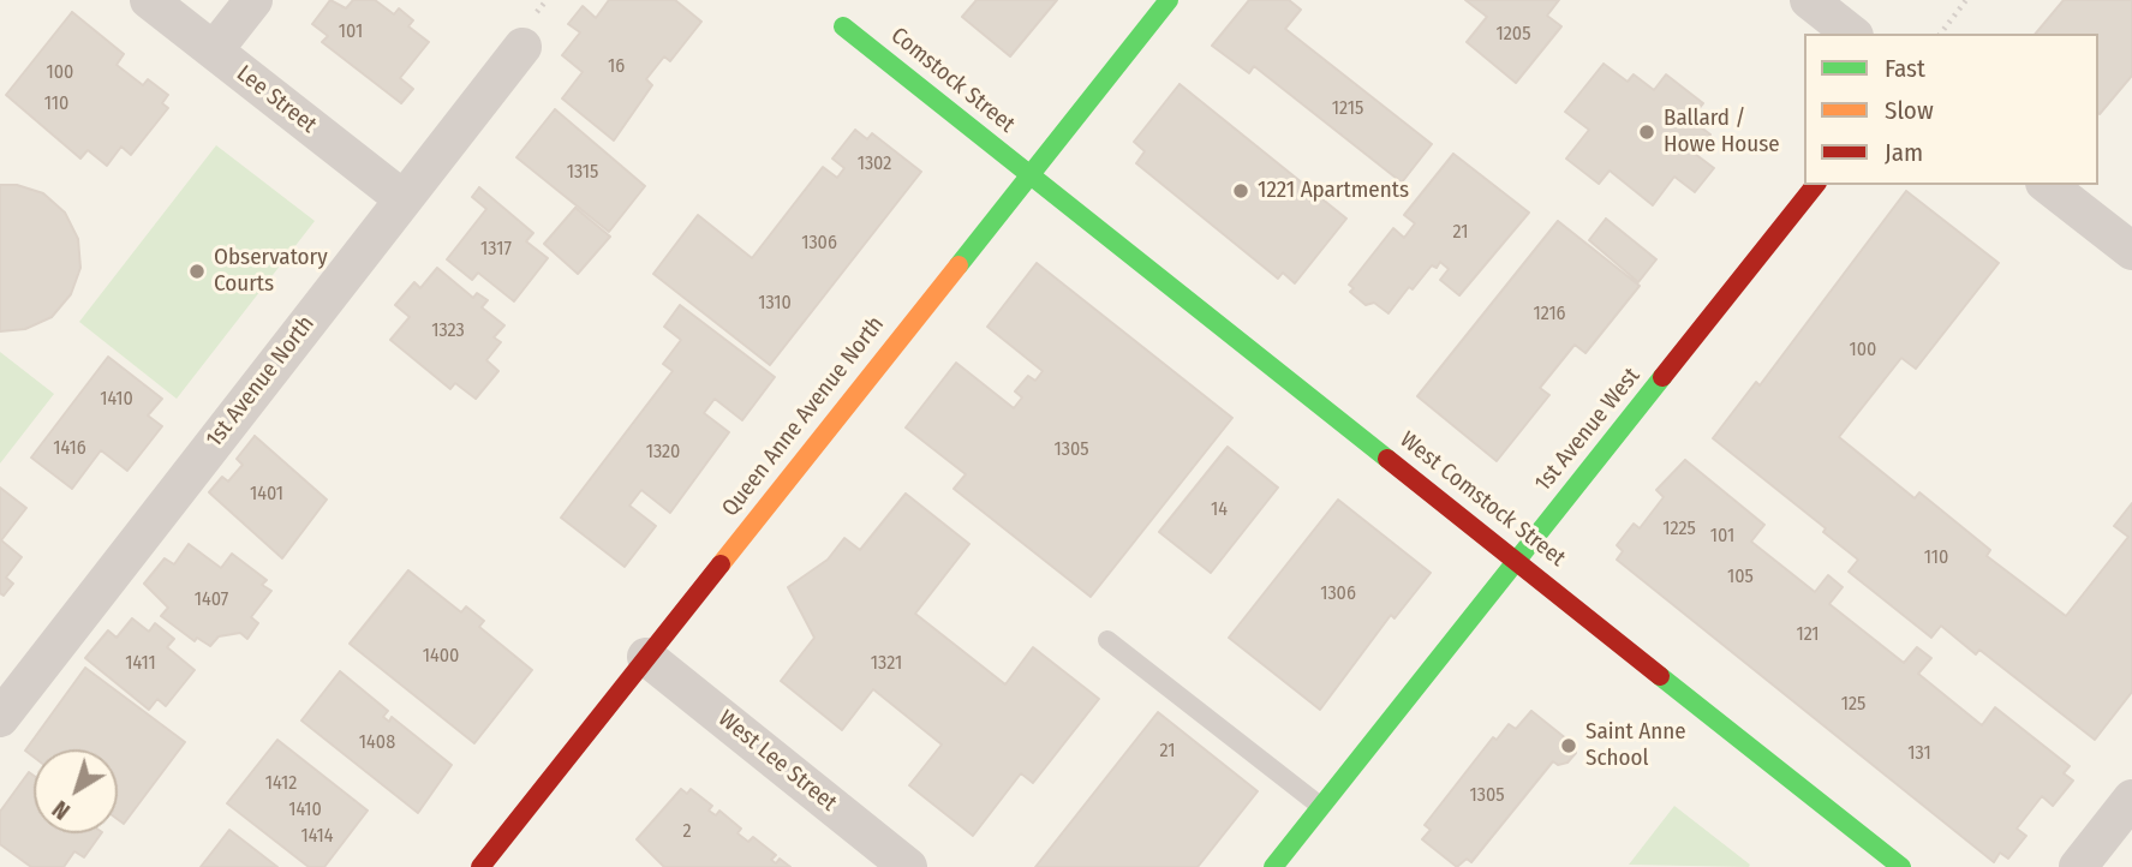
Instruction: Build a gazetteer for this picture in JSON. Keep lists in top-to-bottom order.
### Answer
{
  "streets": {
    "street": [
      "Comstock Street",
      "Lee Street",
      "1st Avenue North",
      "Queen Anne Avenue North",
      "1st Avenue West",
      "West Comstock Street",
      "West Lee Street"
    ]
  },
  "crossings": [
    ["Comstock Street", "Queen Anne Avenue North"],
    ["Comstock Street", "West Comstock Street"],
    ["Lee Street", "1st Avenue North"],
    ["Queen Anne Avenue North", "West Comstock Street"],
    ["Queen Anne Avenue North", "West Lee Street"],
    ["1st Avenue West", "West Comstock Street"]
  ],
  "places": [
    "Ballard / Howe House",
    "1221 Apartments",
    "Observatory Courts",
    "Saint Anne School"
  ],
  "house_numbers": [
    "101",
    "1205",
    "16",
    "100",
    "110",
    "1215",
    "1302",
    "1315",
    "21",
    "1306",
    "1317",
    "1310",
    "1216",
    "1323",
    "100",
    "1410",
    "1416",
    "1305",
    "1320",
    "1401",
    "14",
    "1225",
    "101",
    "110",
    "105",
    "1306",
    "1407",
    "121",
    "1400",
    "1411",
    "1321",
    "125",
    "1408",
    "21",
    "131",
    "1412",
    "1305",
    "1410",
    "2",
    "1414"
  ],
  "legend": ["Fast", "Slow", "Jam"],
  "north": "bottom left"
}
